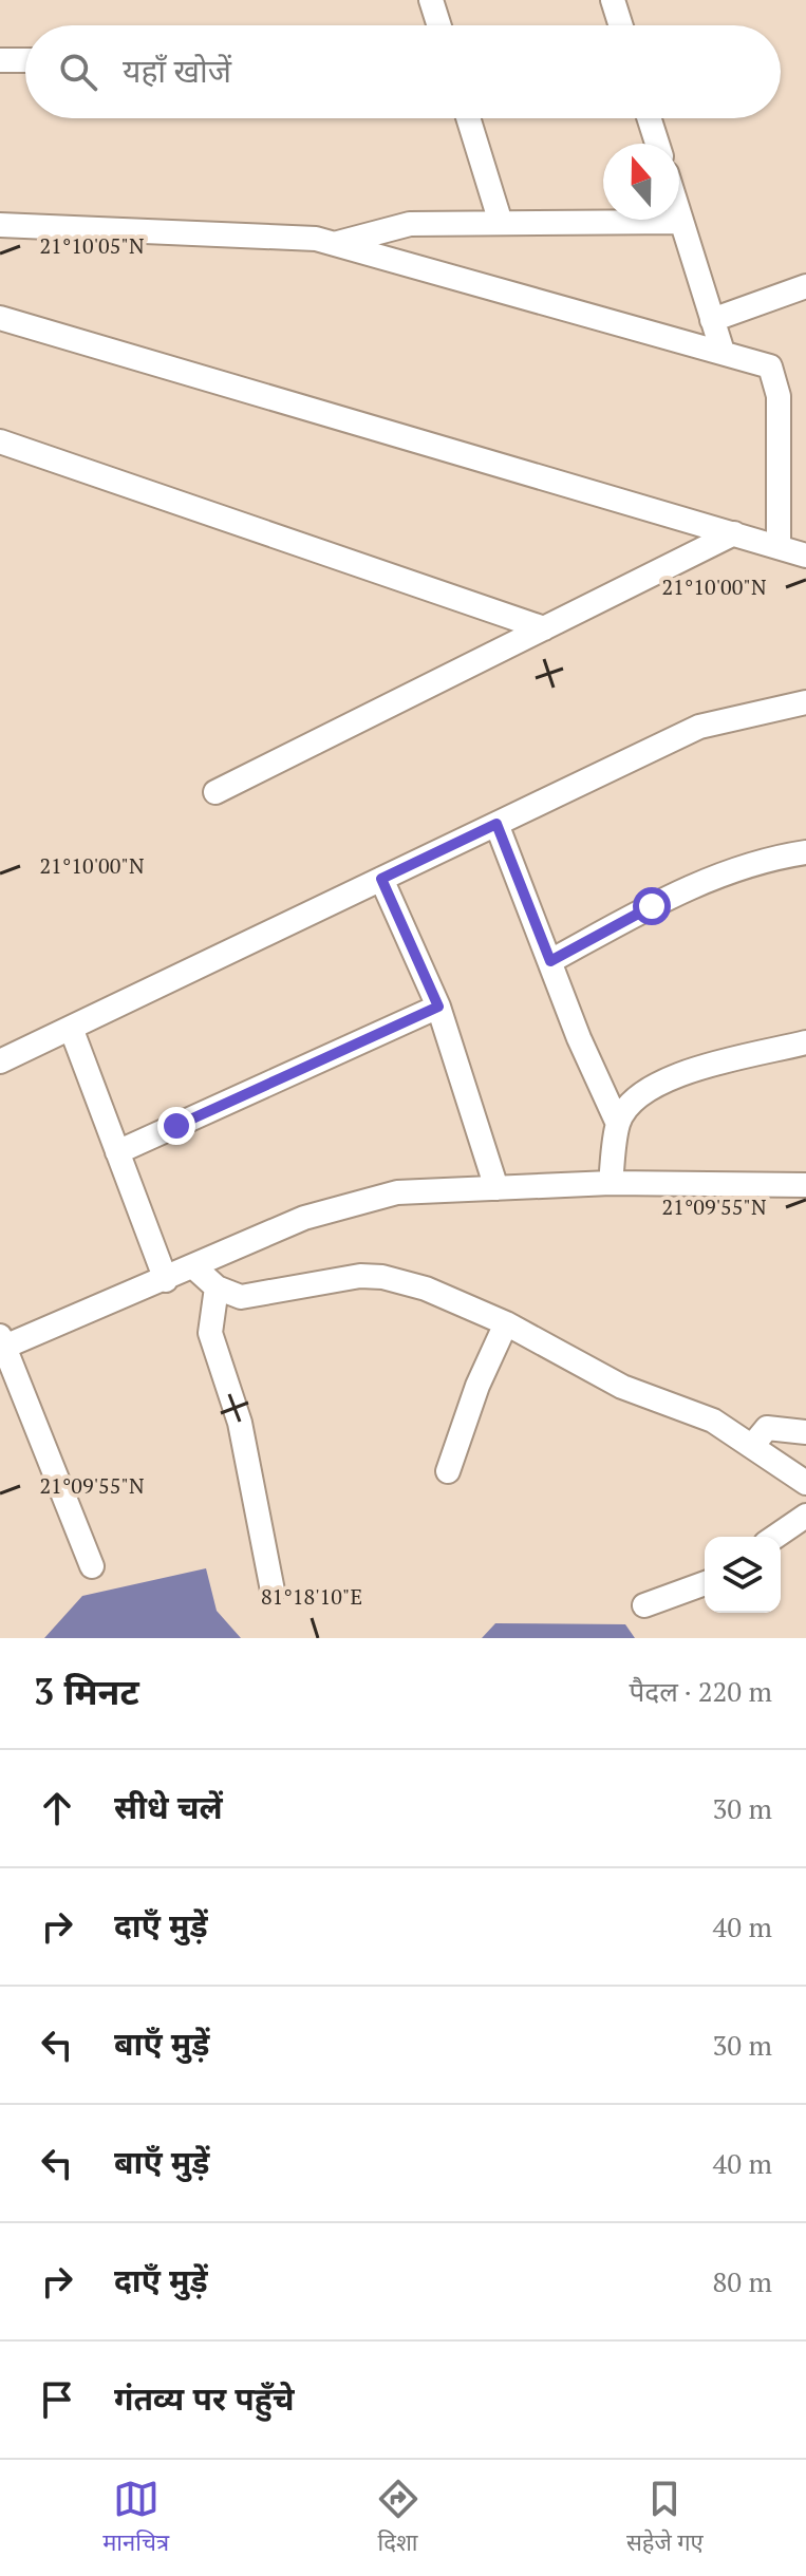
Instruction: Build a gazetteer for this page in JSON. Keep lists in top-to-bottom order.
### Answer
{
  "north": "top",
  "page": {
    "search": "यहाँ खोजें",
    "heading": ["3 मिनट", "पैदल · 220 m"],
    "list": [
      ["सीधे चलें", "30 m"],
      ["दाएँ मुड़ें", "40 m"],
      ["बाएँ मुड़ें", "30 m"],
      ["बाएँ मुड़ें", "40 m"],
      ["दाएँ मुड़ें", "80 m"],
      "गंतव्य पर पहुँचे"
    ],
    "nav": ["मानचित्र", "दिशा", "सहेजे गए"]
  },
  "coordinates": [
    "21°10'05\"N",
    "21°10'00\"N",
    "21°09'55\"N",
    "81°18'10\"E"
  ]
}
